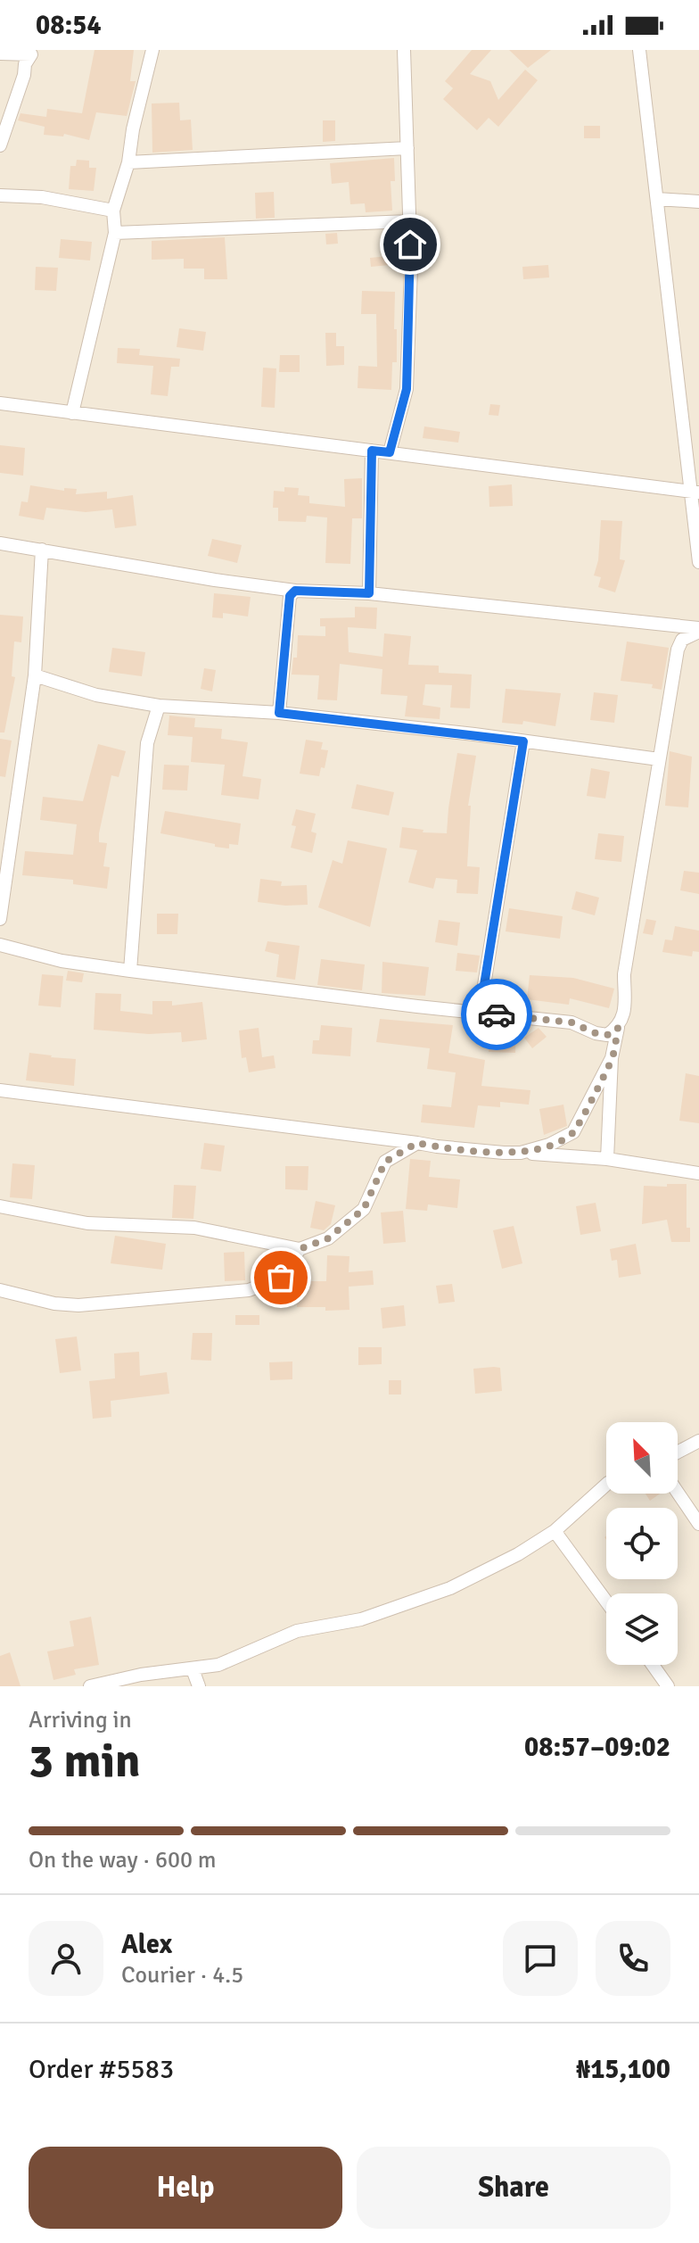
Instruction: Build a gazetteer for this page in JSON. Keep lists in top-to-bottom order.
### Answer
{
  "north": "top left",
  "page": {
    "status": "08:54",
    "heading": ["3 min", "Arriving in", "08:57–09:02"],
    "panel": [
      "Alex",
      "Courier · 4.5",
      "Order #5583",
      "₦15,100"
    ],
    "bar": "On the way · 600 m",
    "buttons": ["Help", "Share"]
  }
}
